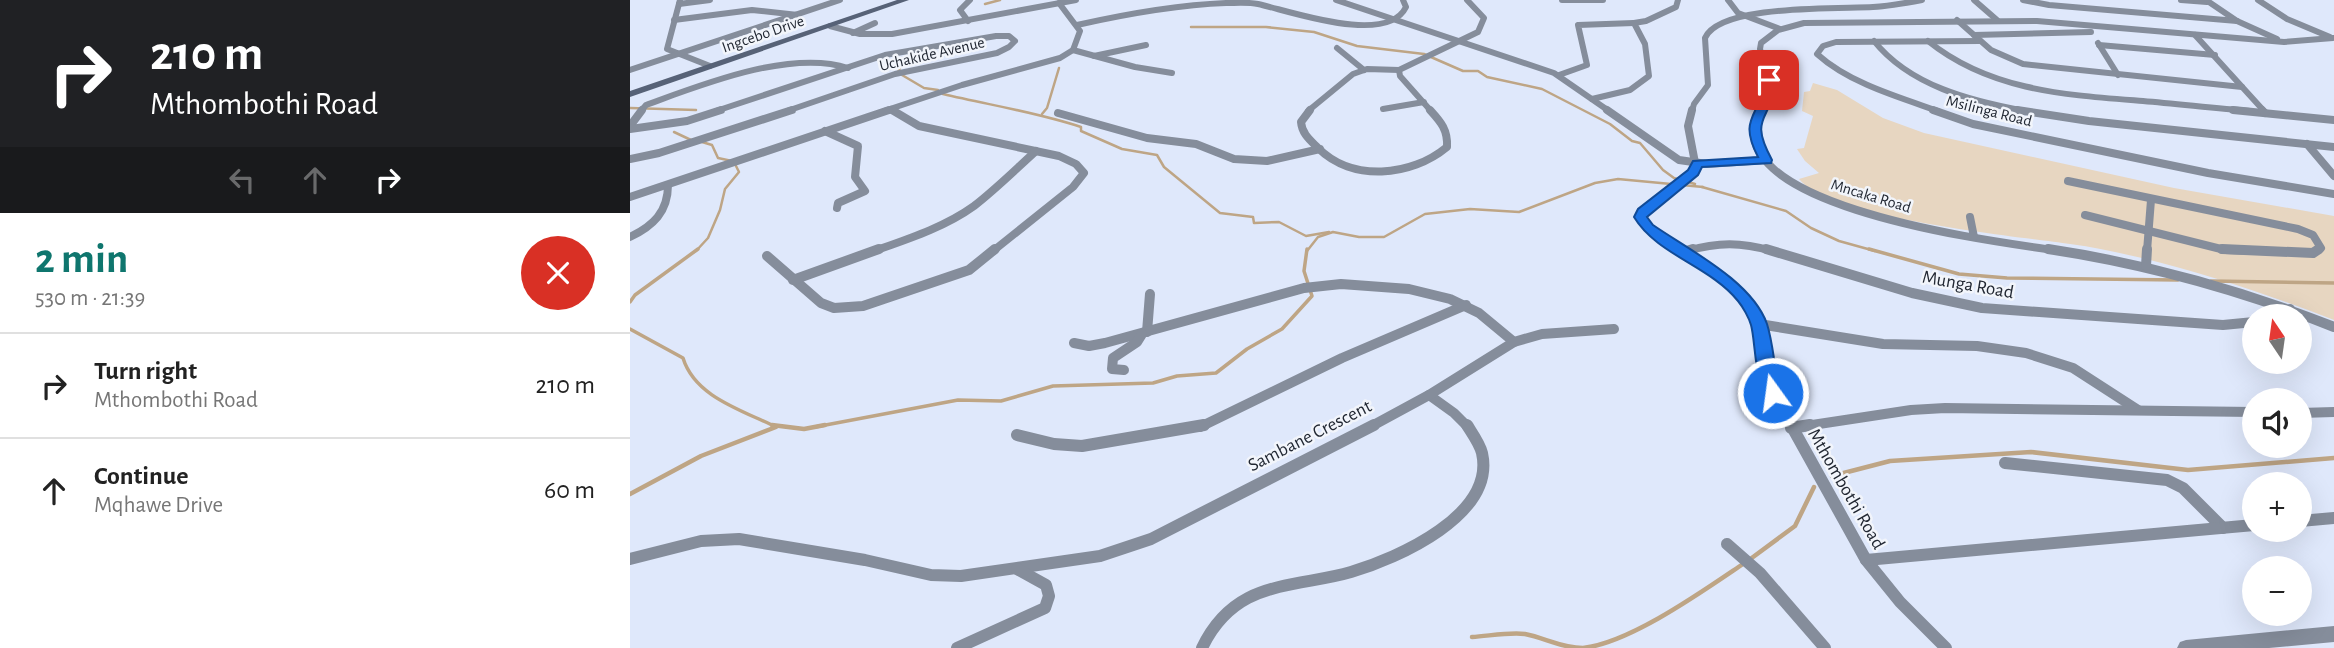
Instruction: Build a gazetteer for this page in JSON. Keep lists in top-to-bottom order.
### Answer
{
  "streets": {
    "main road": ["Ingcebo Drive"],
    "street": [
      "Uchakide Avenue",
      "Msilinga Road",
      "Mncaka Road",
      "Munga Road",
      "Sambane Crescent",
      "Mthombothi Road"
    ]
  },
  "crossings": [
    ["Munga Road", "Mthombothi Road"]
  ],
  "north": "top",
  "page": {
    "turn": ["210 m", "Mthombothi Road"],
    "heading": ["2 min", "530 m · 21:39"],
    "map_buttons": ["+", "−"],
    "list": [
      {
        "name": "Turn right",
        "note": "Mthombothi Road",
        "value": "210 m"
      },
      {
        "name": "Continue",
        "note": "Mqhawe Drive",
        "value": "60 m"
      }
    ]
  }
}
